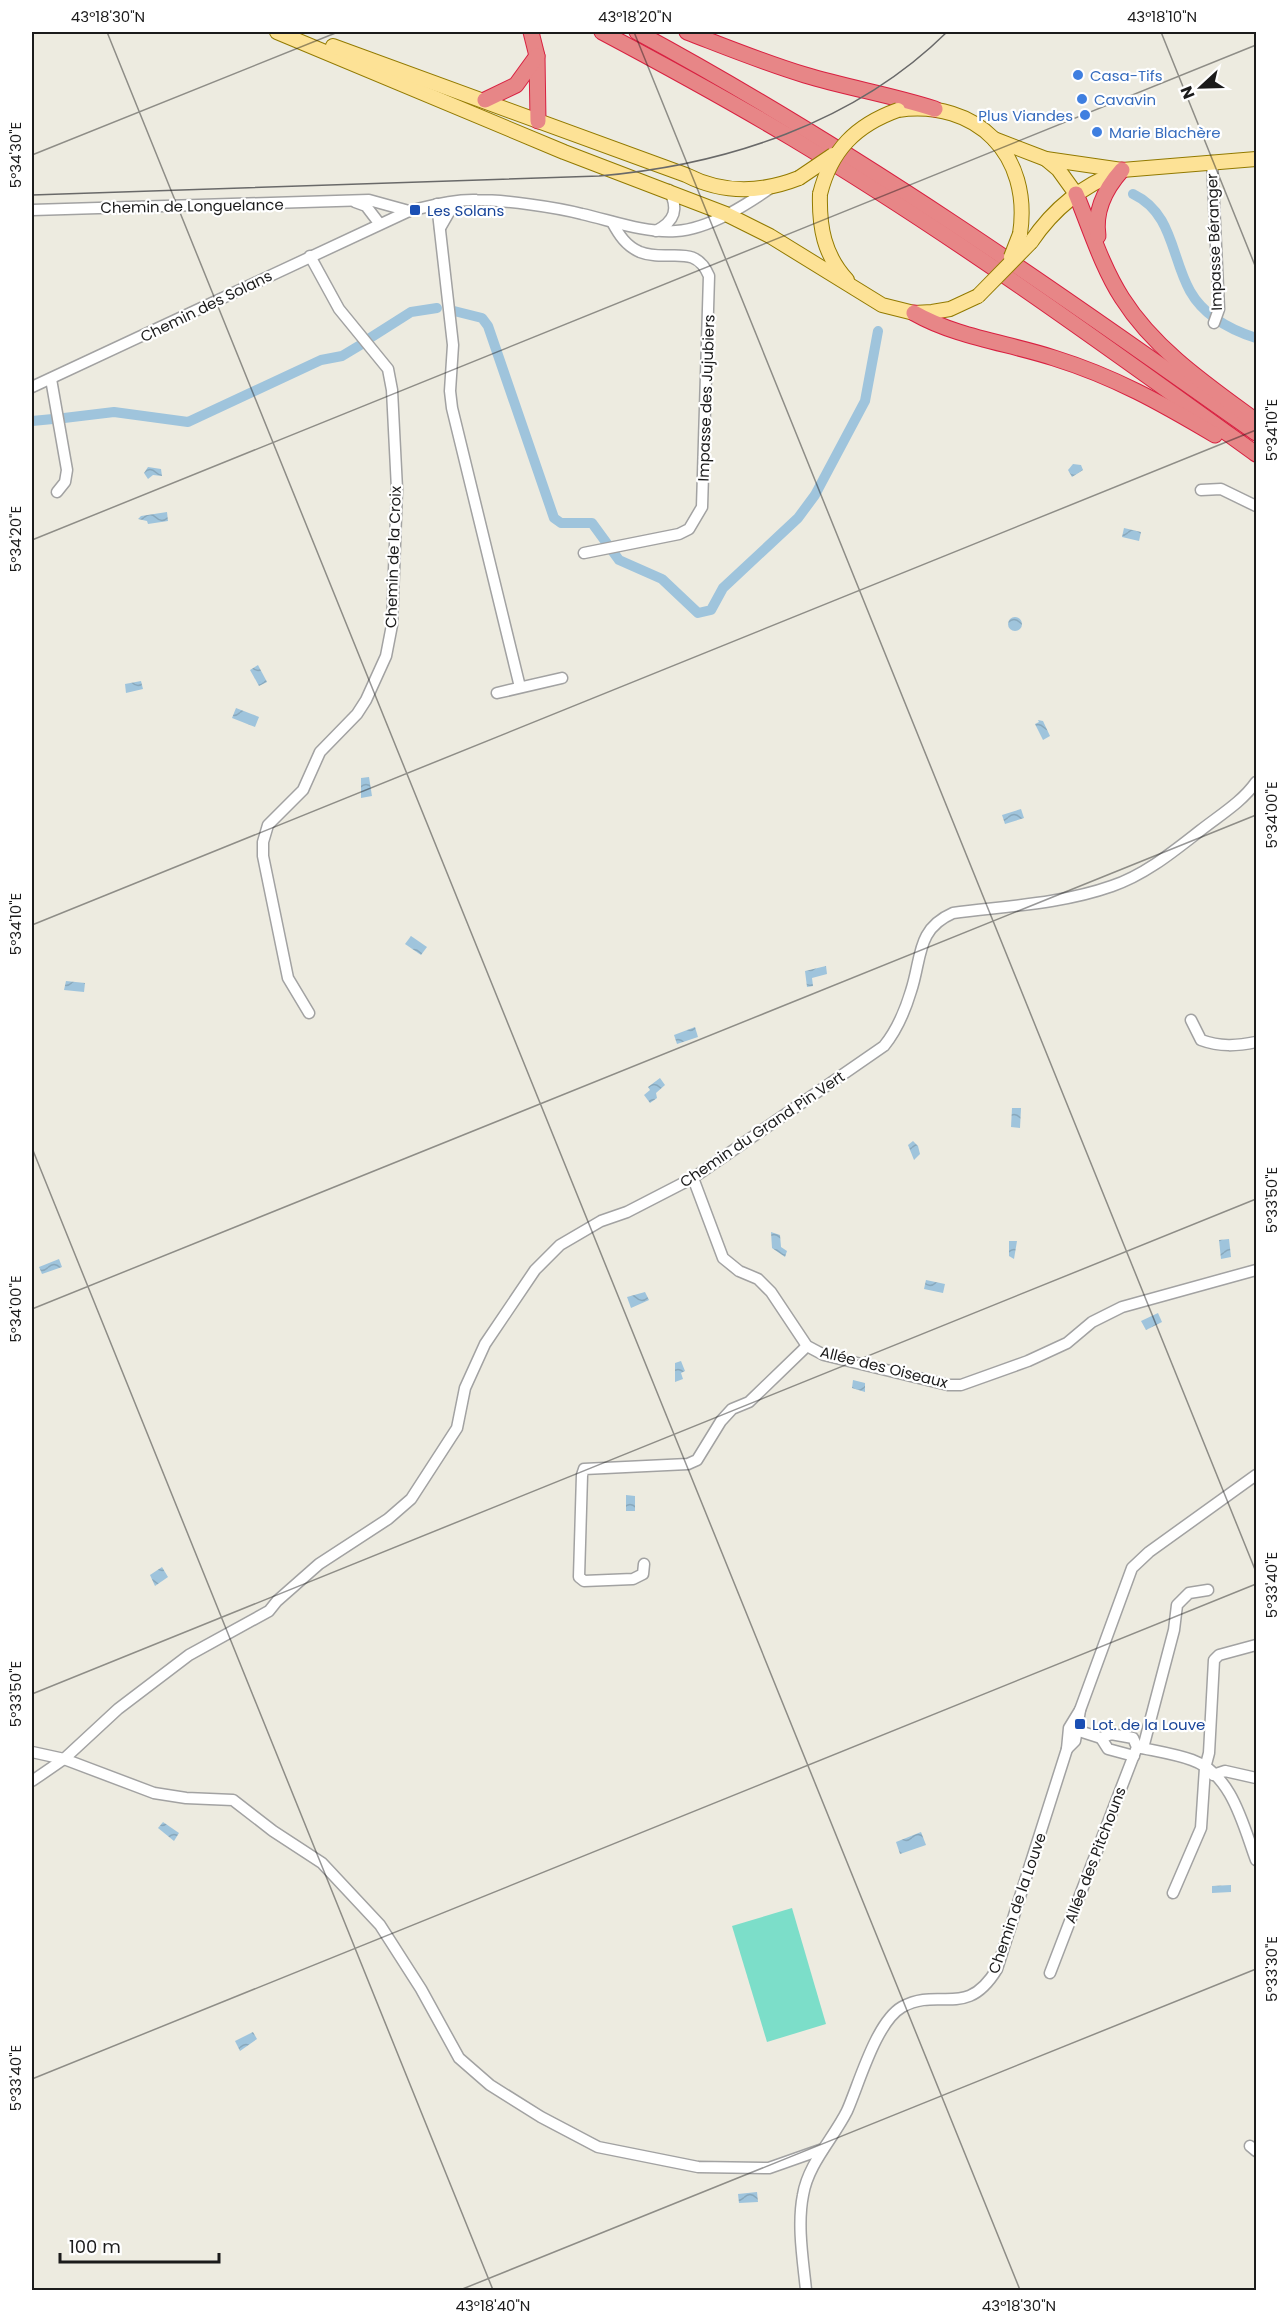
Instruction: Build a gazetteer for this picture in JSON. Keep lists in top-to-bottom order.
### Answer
{
  "streets": {
    "street": [
      "Chemin de Longuelance",
      "Impasse Béranger",
      "Chemin des Solans",
      "Impasse des Jujubiers",
      "Chemin de la Croix",
      "Chemin du Grand Pin Vert",
      "Allée des Oiseaux",
      "Allée des Pitchouns",
      "Chemin de la Louve"
    ]
  },
  "crossings": [
    ["Chemin de Longuelance", "Chemin des Solans"],
    ["Chemin des Solans", "Impasse des Jujubiers"],
    ["Chemin des Solans", "Chemin de la Croix"],
    ["Chemin du Grand Pin Vert", "Allée des Oiseaux"]
  ],
  "places": {
    "other": [
      "Casa-Tifs",
      "Cavavin",
      "Plus Viandes",
      "Marie Blachère"
    ],
    "transit": ["Les Solans", "Lot. de la Louve"]
  },
  "scale_bar": "100 m",
  "north": "left",
  "coordinates": [
    "43°18'30\"N",
    "43°18'20\"N",
    "43°18'10\"N",
    "5°34'30\"E",
    "5°34'10\"E",
    "5°34'20\"E",
    "5°34'00\"E",
    "5°33'50\"E",
    "5°33'40\"E",
    "5°33'30\"E",
    "43°18'40\"N"
  ]
}
